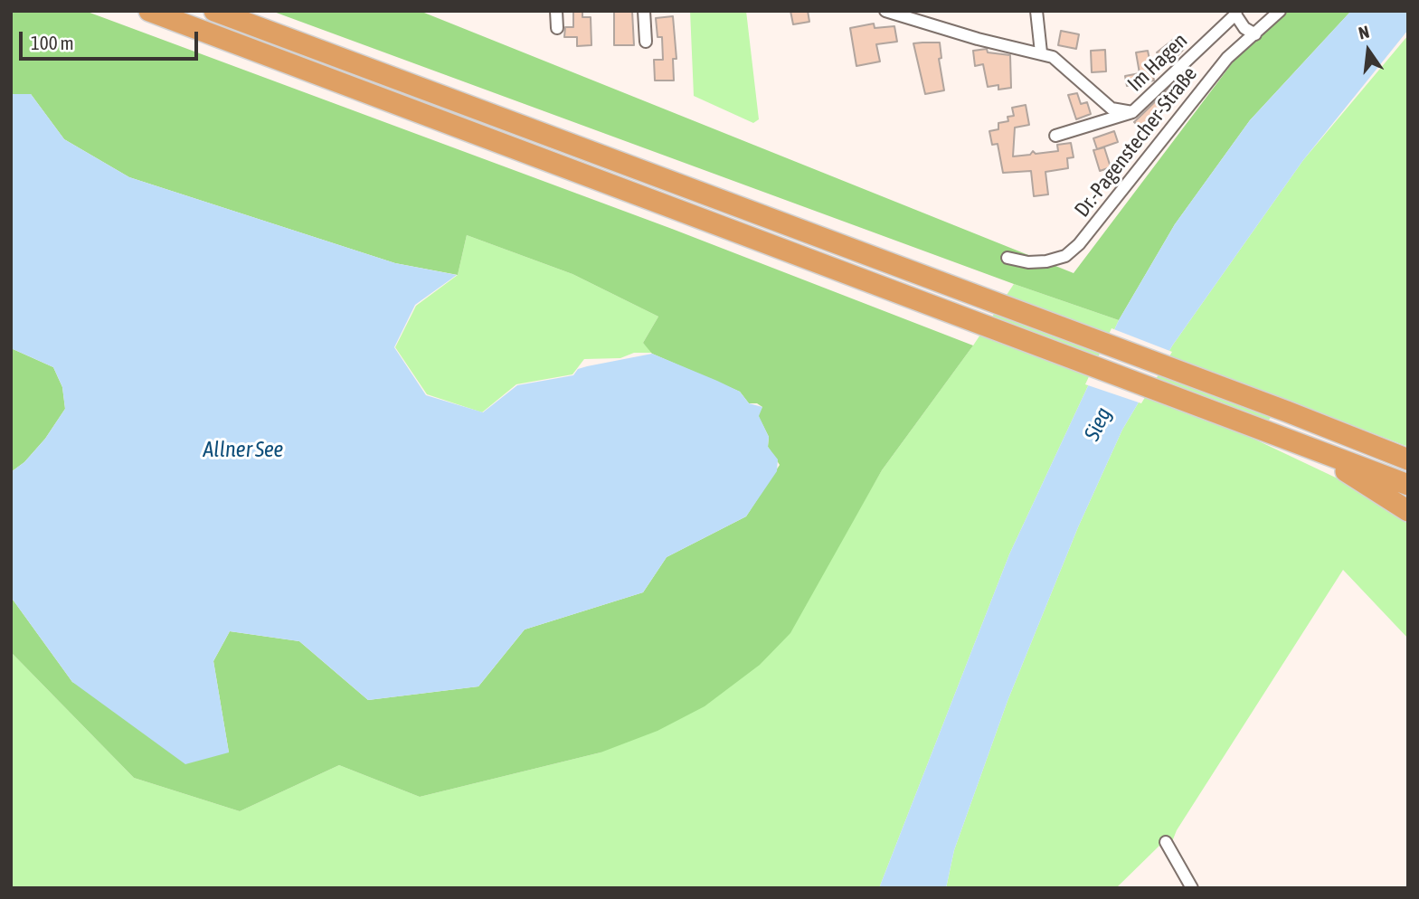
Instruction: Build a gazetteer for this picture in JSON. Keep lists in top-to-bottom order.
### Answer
{
  "streets": {
    "street": ["Im Hagen", "Dr.-Pagenstecher-Straße"]
  },
  "water": ["Sieg", "Allner See"],
  "scale_bar": "100 m",
  "north": "top"
}
